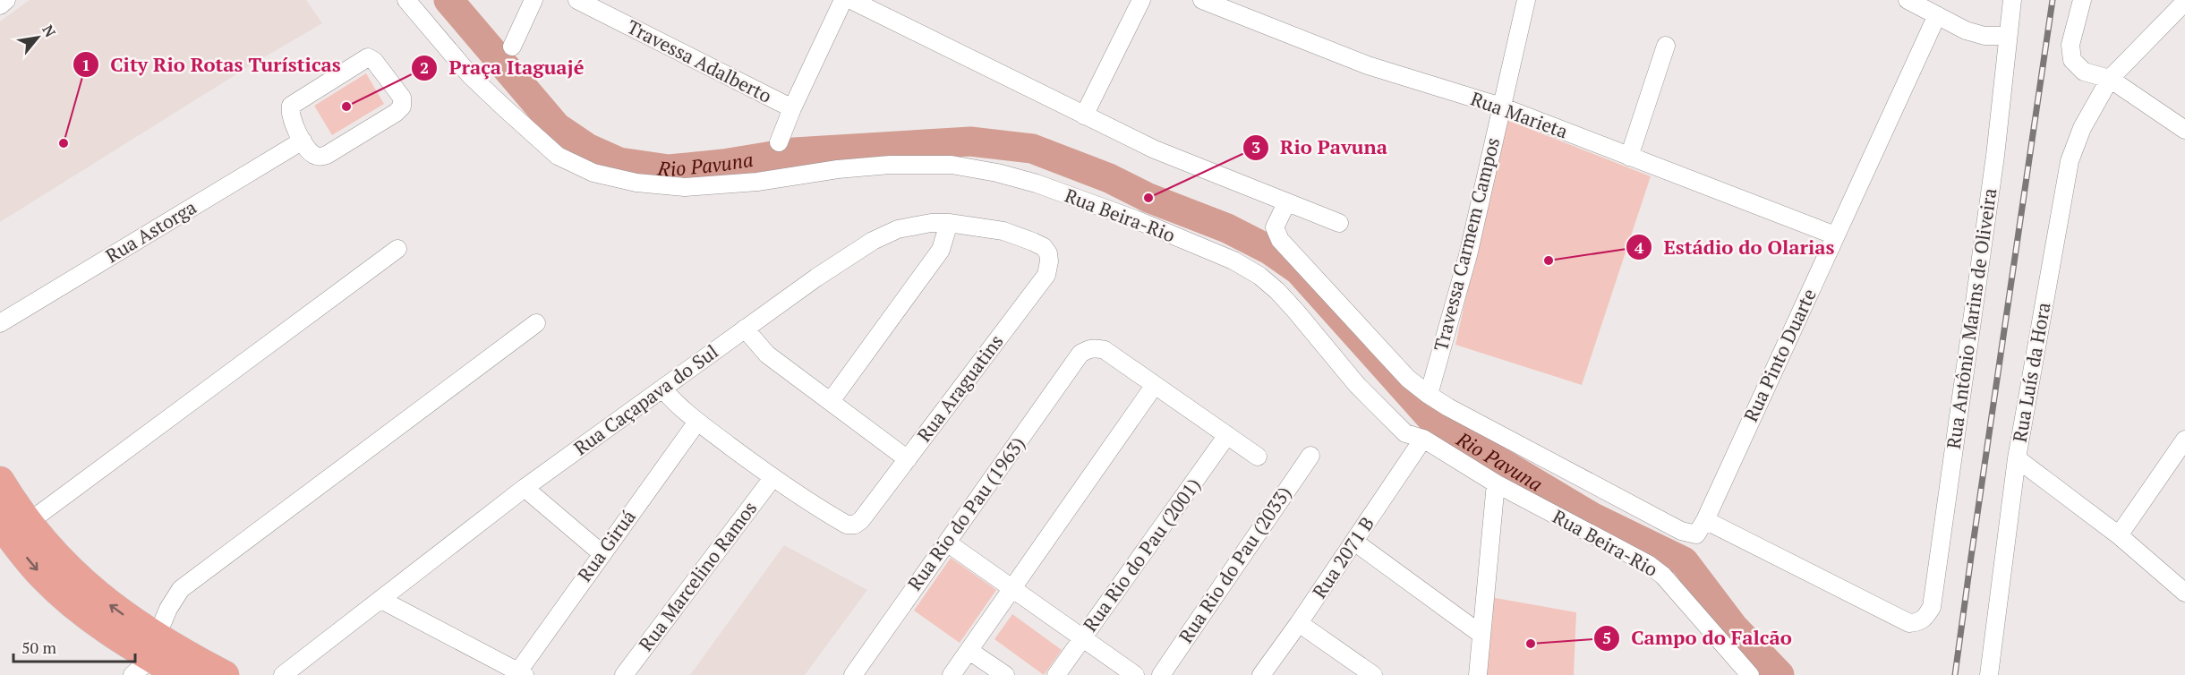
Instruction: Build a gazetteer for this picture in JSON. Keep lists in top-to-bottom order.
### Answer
{
  "streets": {
    "street": [
      "Travessa Adalberto",
      "Rua Marieta",
      "Rua Beira-Rio",
      "Rua Astorga",
      "Travessa Carmem Campos",
      "Rua Antônio Marins de Oliveira",
      "Rua Pinto Duarte",
      "Rua Luís da Hora",
      "Rua Araguatins",
      "Rua Caçapava do Sul",
      "Rua Rio do Pau (1963)",
      "Rua Giruá",
      "Rua Rio do Pau (2001)",
      "Rua 2071 B",
      "Rua Rio do Pau (2033)",
      "Rua Marcelino Ramos"
    ]
  },
  "crossings": [
    ["Rua Marieta", "Travessa Carmem Campos"],
    ["Rua Marieta", "Rua Pinto Duarte"],
    ["Rua Beira-Rio", "Rua 2071 B"],
    ["Rua Antônio Marins de Oliveira", "Rua Pinto Duarte"],
    ["Rua Araguatins", "Rua Caçapava do Sul"],
    ["Rua Araguatins", "Rua Marcelino Ramos"]
  ],
  "water": ["Rio Pavuna"],
  "places": [
    "Praça Itaguajé",
    "City Rio Rotas Turísticas",
    "Rio Pavuna",
    "Estádio do Olarias",
    "Campo do Falcão"
  ],
  "scale_bar": "50 m",
  "north": "top right"
}
